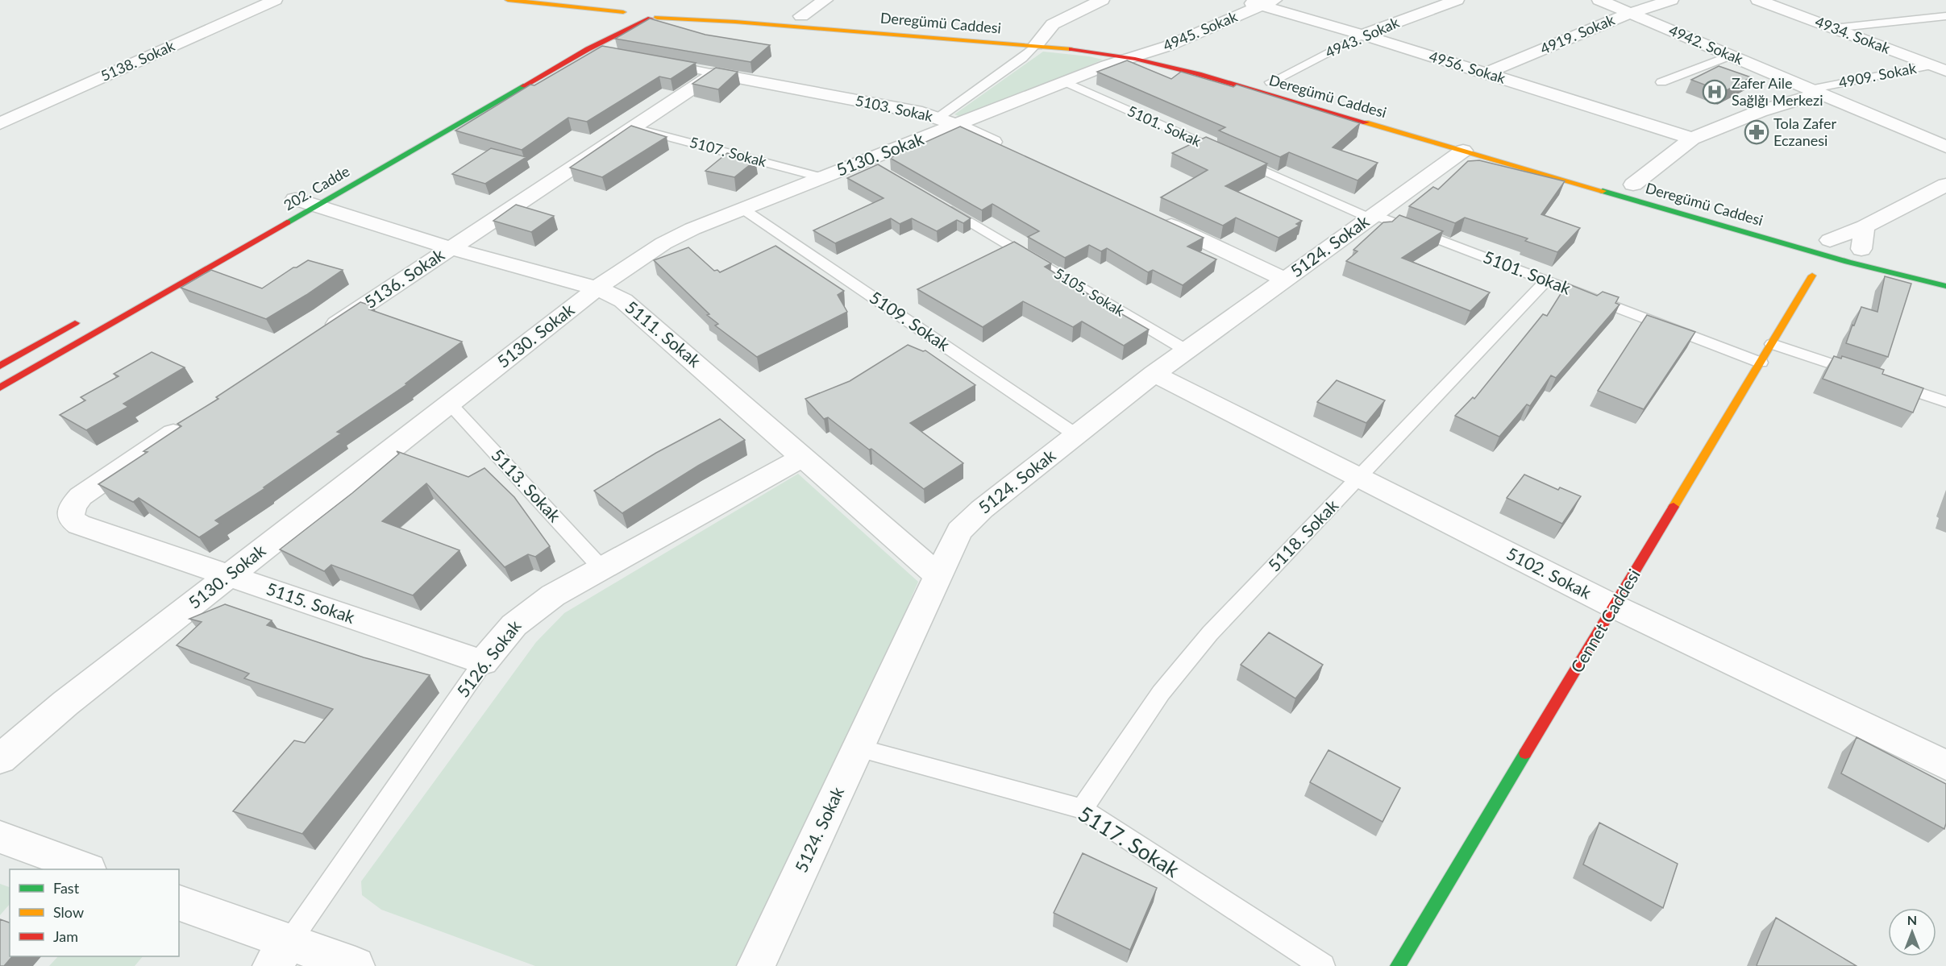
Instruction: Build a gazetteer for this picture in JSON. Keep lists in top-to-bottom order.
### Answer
{
  "streets": {
    "main road": ["Deregümü Caddesi", "202. Cadde", "Cennet Caddesi"],
    "street": [
      "4945. Sokak",
      "4919. Sokak",
      "4934. Sokak",
      "4943. Sokak",
      "4942. Sokak",
      "5138. Sokak",
      "4956. Sokak",
      "4909. Sokak",
      "5103. Sokak",
      "5130. Sokak",
      "5124. Sokak",
      "5136. Sokak",
      "5111. Sokak",
      "5102. Sokak",
      "5115. Sokak",
      "5126. Sokak"
    ],
    "lane": [
      "5101. Sokak",
      "5107. Sokak",
      "5105. Sokak",
      "5109. Sokak",
      "5113. Sokak",
      "5118. Sokak",
      "5117. Sokak"
    ]
  },
  "crossings": [
    ["Deregümü Caddesi", "4945. Sokak"],
    ["Deregümü Caddesi", "4943. Sokak"],
    ["Deregümü Caddesi", "5130. Sokak"],
    ["Deregümü Caddesi", "202. Cadde"],
    ["Deregümü Caddesi", "5124. Sokak"],
    ["Deregümü Caddesi", "Cennet Caddesi"],
    ["4945. Sokak", "4956. Sokak"],
    ["4945. Sokak", "5130. Sokak"],
    ["4919. Sokak", "4942. Sokak"],
    ["4919. Sokak", "4956. Sokak"],
    ["4934. Sokak", "4909. Sokak"],
    ["4943. Sokak", "4956. Sokak"],
    ["4942. Sokak", "4909. Sokak"],
    ["4956. Sokak", "4909. Sokak"],
    ["5103. Sokak", "5130. Sokak"],
    ["5103. Sokak", "5136. Sokak"],
    ["5101. Sokak", "5130. Sokak"],
    ["5101. Sokak", "5124. Sokak"],
    ["5101. Sokak", "5118. Sokak"],
    ["5101. Sokak", "Cennet Caddesi"],
    ["5107. Sokak", "5130. Sokak"],
    ["5107. Sokak", "5136. Sokak"],
    ["5130. Sokak", "5109. Sokak"],
    ["5130. Sokak", "5111. Sokak"],
    ["5130. Sokak", "5113. Sokak"],
    ["5130. Sokak", "5115. Sokak"],
    ["202. Cadde", "5111. Sokak"],
    ["5124. Sokak", "5105. Sokak"],
    ["5124. Sokak", "5109. Sokak"],
    ["5124. Sokak", "5111. Sokak"],
    ["5124. Sokak", "5102. Sokak"],
    ["5124. Sokak", "5117. Sokak"],
    ["5136. Sokak", "5111. Sokak"],
    ["5111. Sokak", "5126. Sokak"],
    ["5113. Sokak", "5126. Sokak"],
    ["5118. Sokak", "5102. Sokak"],
    ["5118. Sokak", "5117. Sokak"],
    ["5102. Sokak", "Cennet Caddesi"],
    ["5115. Sokak", "5126. Sokak"]
  ],
  "places": {
    "hospital": ["Zafer Aile Sağlğı Merkezi"],
    "pharmacy": ["Tola Zafer Eczanesi"]
  },
  "legend": ["Fast", "Slow", "Jam"],
  "north": "top"
}
